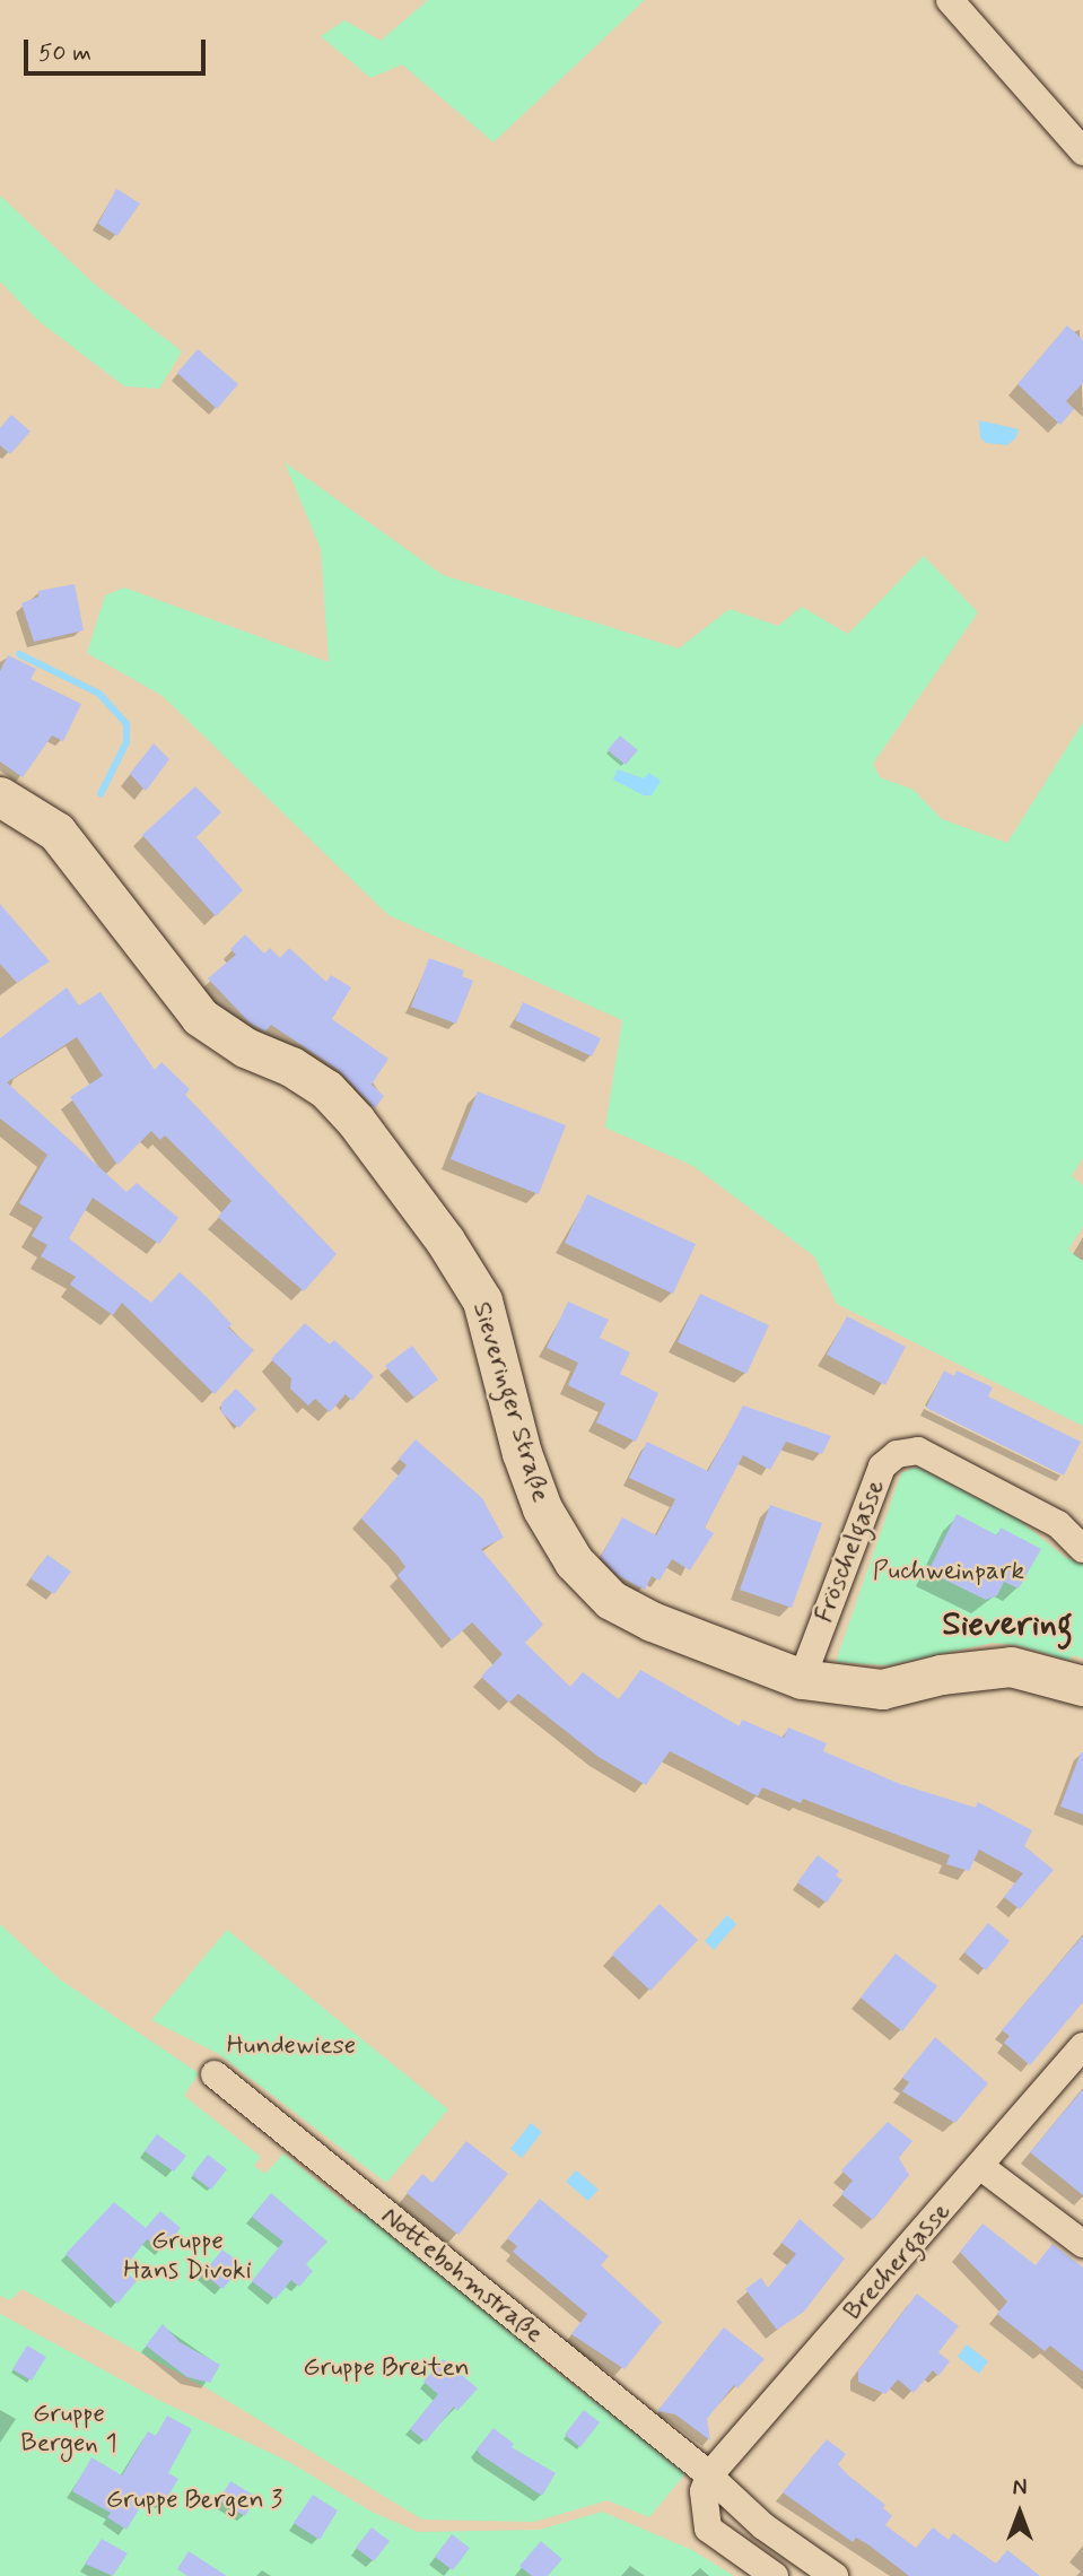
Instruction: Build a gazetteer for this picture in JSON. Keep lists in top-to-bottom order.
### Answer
{
  "streets": {
    "main road": ["Sieveringer Straße"],
    "street": ["Fröschelgasse", "Brechergasse", "Nottebohmstraße"]
  },
  "crossings": [
    ["Sieveringer Straße", "Fröschelgasse"],
    ["Brechergasse", "Nottebohmstraße"]
  ],
  "districts": ["Sievering"],
  "parks": [
    "Puchweinpark",
    "Hundewiese",
    "Gruppe Hans Divoki",
    "Gruppe Breiten",
    "Gruppe Bergen 1",
    "Gruppe Bergen 3"
  ],
  "scale_bar": "50 m",
  "north": "top"
}
